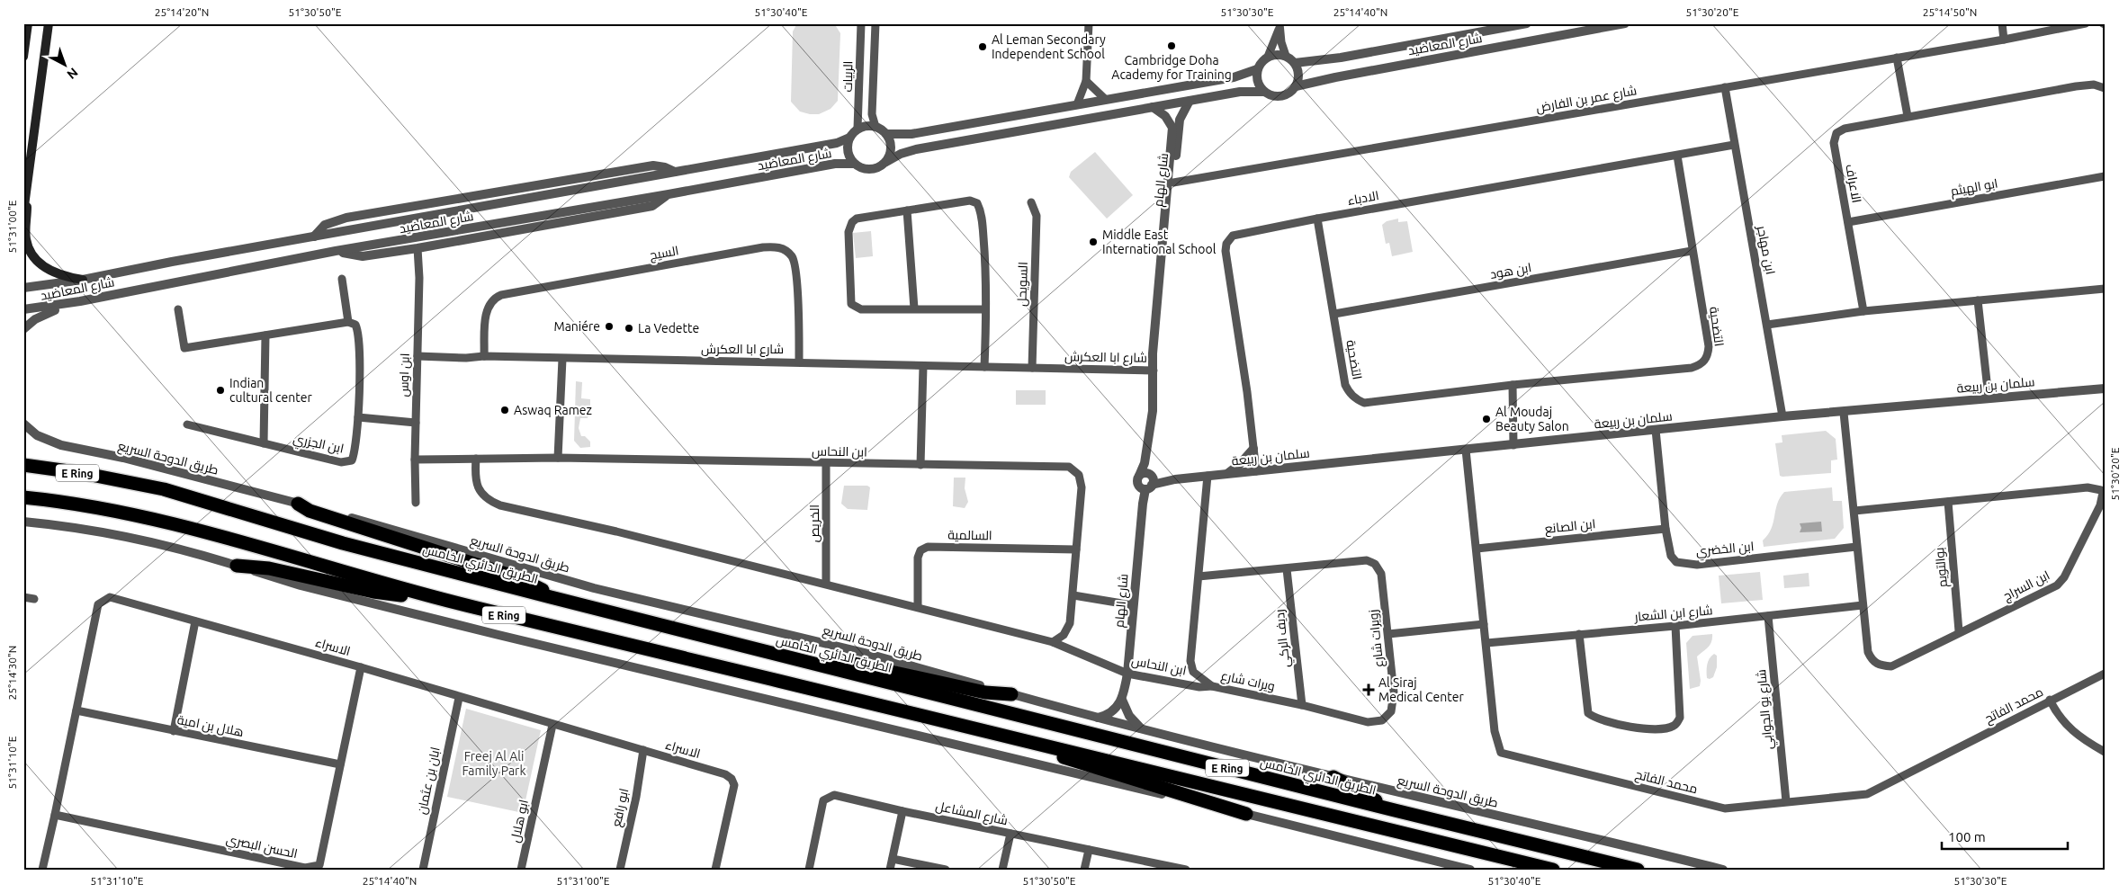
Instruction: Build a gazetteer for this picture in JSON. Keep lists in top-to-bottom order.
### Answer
{
  "streets": {
    "highway": ["E Ring", "الطريق الدائري الخامس"],
    "street": [
      "شارع المعاضيد",
      "الربيات",
      "شارع عمر بن الفارض",
      "شارع الهام",
      "الاعراف",
      "ابو الهيثم",
      "الادباء",
      "ابن مهاجر",
      "السيج",
      "ابن هود",
      "السويحل",
      "التضحية",
      "شارع ابا العكرش",
      "ابن اوس",
      "سلمان بن ربيعة",
      "ابن الجزري",
      "ابن النحاس",
      "طريق الدوحة السريع",
      "الخريص",
      "ابن الصانع",
      "السالمية",
      "ابن الخضري",
      "بوالتويم",
      "ابن السراج",
      "شارع ابن الشعار",
      "رديف الركي",
      "زويرات شارع",
      "الاسراء",
      "ويرات شارع",
      "محمد الفاتح",
      "شارع بو الجوابي",
      "هلال بن امية",
      "ابان بن عثمان",
      "ابو رافع",
      "شارع المشاعل",
      "ابو هلال",
      "الحسن البصري"
    ]
  },
  "crossings": [
    ["شارع المعاضيد", "الربيات"],
    ["شارع عمر بن الفارض", "شارع الهام"],
    ["شارع عمر بن الفارض", "ابن مهاجر"],
    ["شارع الهام", "شارع ابا العكرش"],
    ["شارع الهام", "سلمان بن ربيعة"],
    ["شارع الهام", "ابن النحاس"],
    ["الاعراف", "ابو الهيثم"],
    ["الادباء", "ابن مهاجر"],
    ["الادباء", "التضحية"],
    ["الادباء", "سلمان بن ربيعة"],
    ["ابن مهاجر", "سلمان بن ربيعة"],
    ["السيج", "شارع ابا العكرش"],
    ["ابن هود", "التضحية"],
    ["السويحل", "شارع ابا العكرش"],
    ["شارع ابا العكرش", "ابن اوس"],
    ["ابن اوس", "ابن النحاس"],
    ["سلمان بن ربيعة", "ابن الخضري"],
    ["سلمان بن ربيعة", "ابن السراج"],
    ["سلمان بن ربيعة", "ويرات شارع"],
    ["سلمان بن ربيعة", "محمد الفاتح"],
    ["ابن النحاس", "الخريص"],
    ["ابن النحاس", "السالمية"],
    ["ابن النحاس", "ويرات شارع"],
    ["ابن الصانع", "ابن الخضري"],
    ["ابن الصانع", "محمد الفاتح"],
    ["ابن الخضري", "ابن السراج"],
    ["بوالتويم", "ابن السراج"],
    ["ابن السراج", "شارع ابن الشعار"],
    ["شارع ابن الشعار", "محمد الفاتح"],
    ["شارع ابن الشعار", "شارع بو الجوابي"],
    ["رديف الركي", "زويرات شارع"],
    ["رديف الركي", "ويرات شارع"],
    ["زويرات شارع", "ويرات شارع"],
    ["الاسراء", "هلال بن امية"],
    ["الاسراء", "ابان بن عثمان"],
    ["الاسراء", "ابو رافع"],
    ["الاسراء", "ابو هلال"],
    ["الاسراء", "الحسن البصري"],
    ["محمد الفاتح", "شارع بو الجوابي"],
    ["هلال بن امية", "الحسن البصري"]
  ],
  "parks": ["Freej Al Ali Family Park"],
  "places": {
    "other": [
      "Cambridge Doha Academy for Training",
      "Al Leman Secondary Independent School",
      "Middle East International School",
      "Maniére",
      "La Vedette",
      "Indian cultural center",
      "Aswaq Ramez",
      "Al Moudaj Beauty Salon"
    ],
    "health": ["Al Siraj Medical Center"]
  },
  "scale_bar": "100 m",
  "north": "bottom right",
  "coordinates": [
    "25°14'20\"N",
    "51°30'50\"E",
    "51°30'40\"E",
    "51°30'30\"E",
    "25°14'40\"N",
    "51°30'20\"E",
    "25°14'50\"N",
    "51°31'00\"E",
    "25°14'30\"N",
    "51°31'10\"E"
  ]
}
